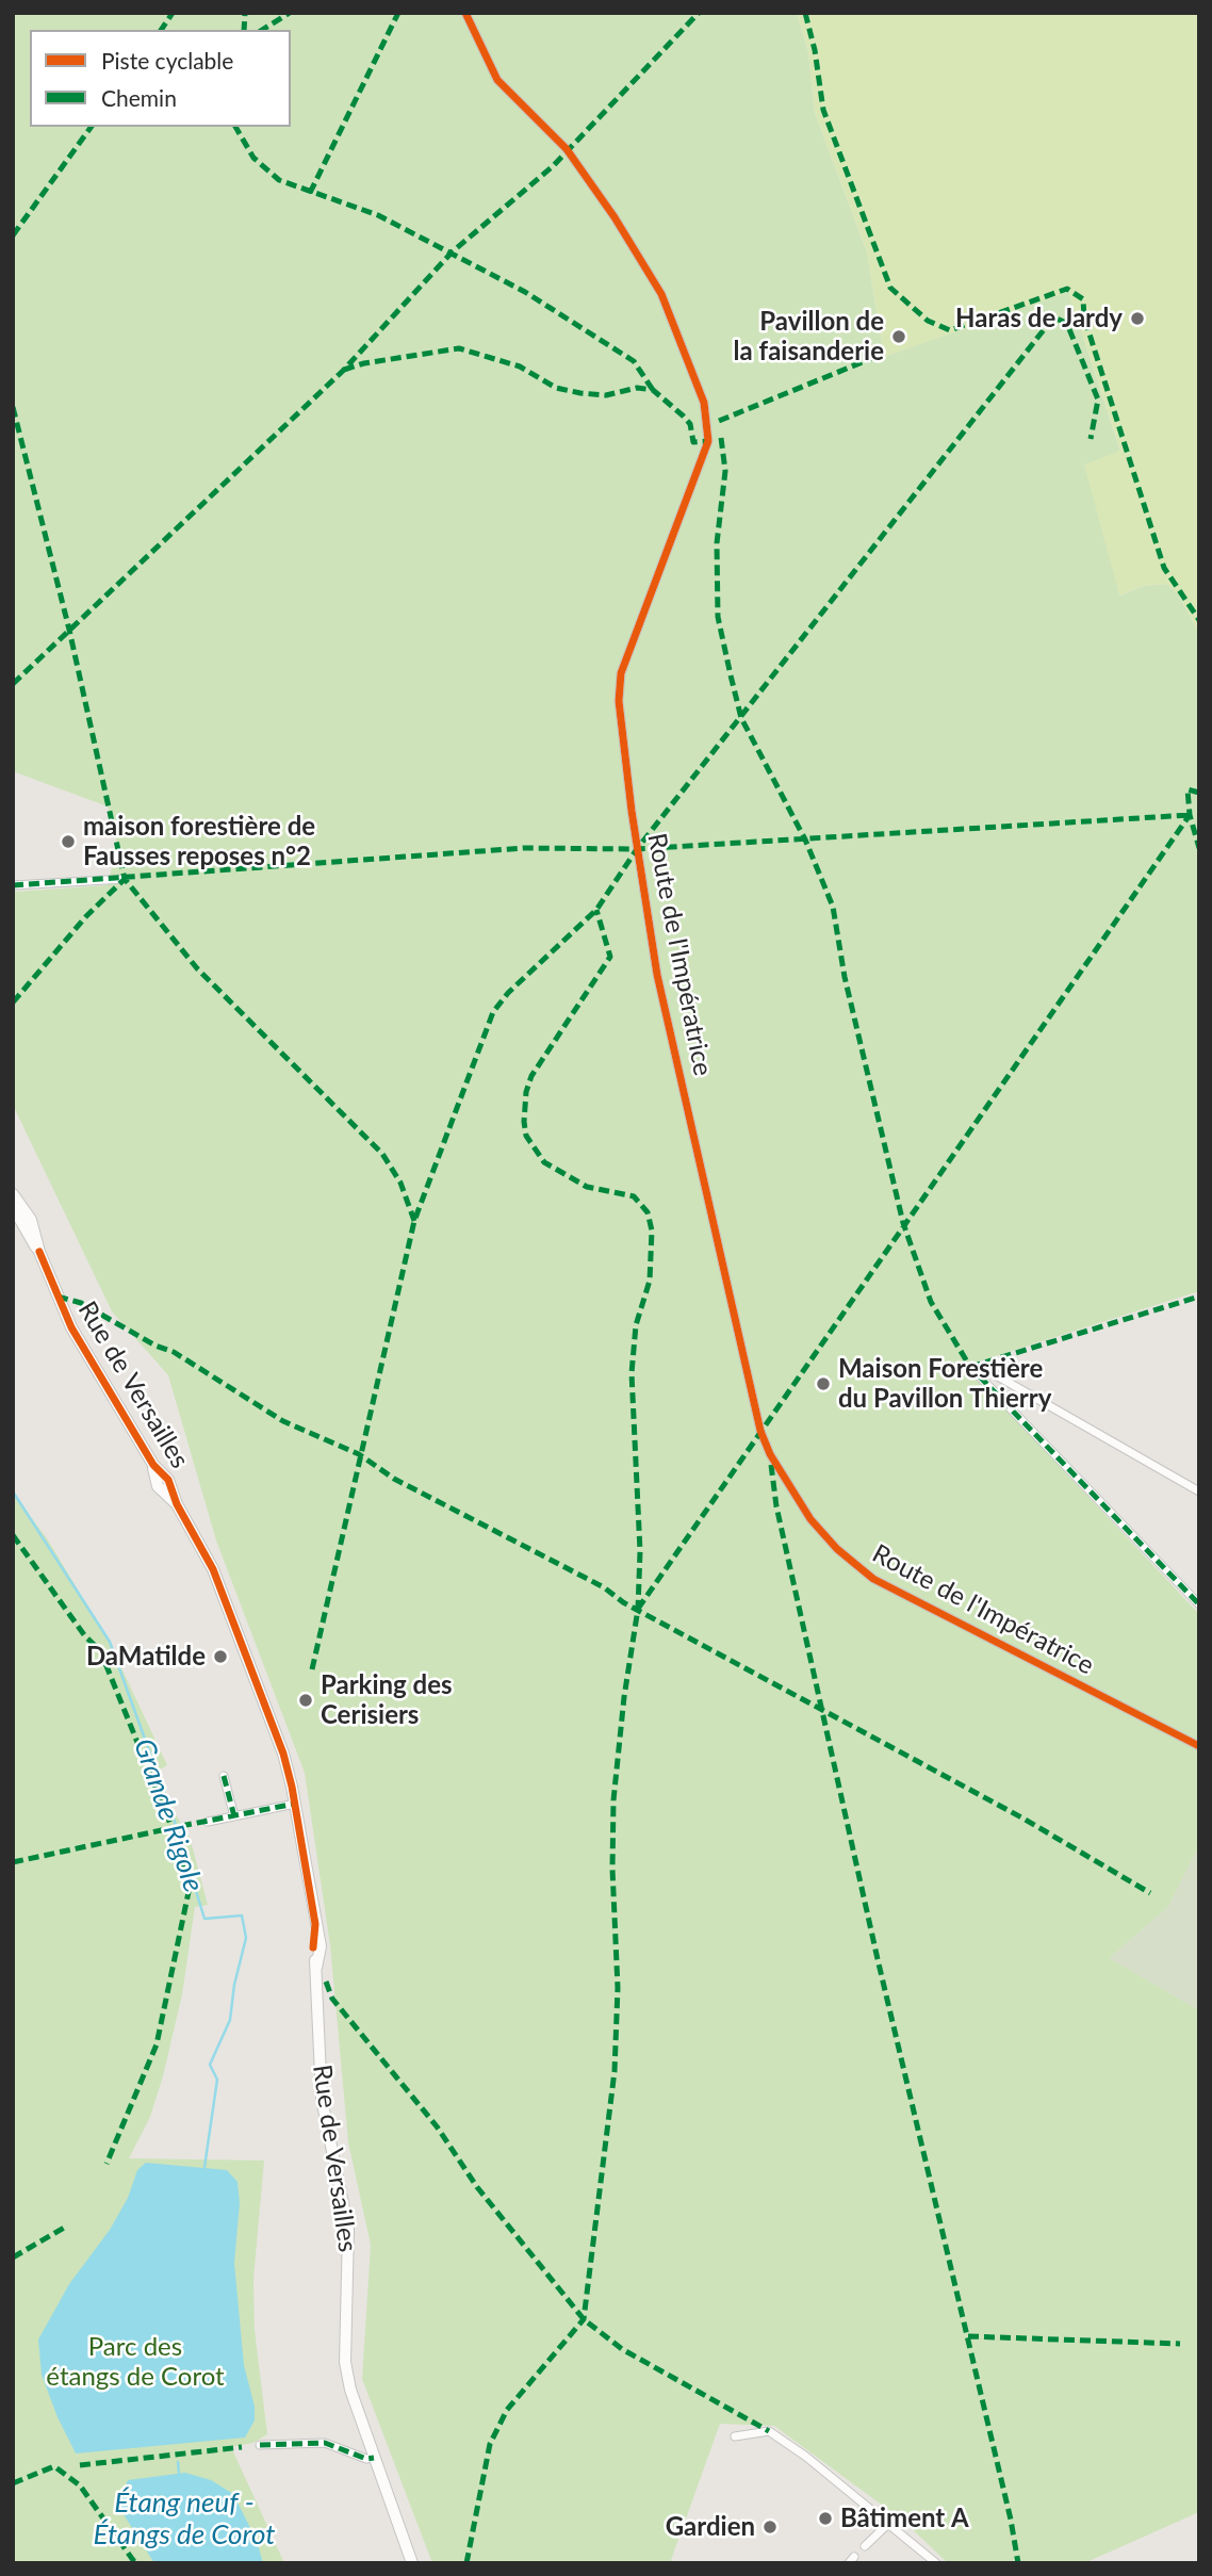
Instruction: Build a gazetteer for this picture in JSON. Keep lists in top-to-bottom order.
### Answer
{
  "streets": {
    "main road": ["Rue de Versailles"],
    "street": ["Route de l'Impératrice"]
  },
  "water": ["Grande Rigole", "Étang neuf - Étangs de Corot"],
  "parks": ["Parc des étangs de Corot"],
  "places": [
    "Haras de Jardy",
    "Pavillon de la faisanderie",
    "maison forestière de Fausses reposes n°2",
    "Maison Forestière du Pavillon Thierry",
    "DaMatilde",
    "Parking des Cerisiers",
    "Bâtiment A",
    "Gardien"
  ],
  "legend": ["Piste cyclable", "Chemin"]
}
